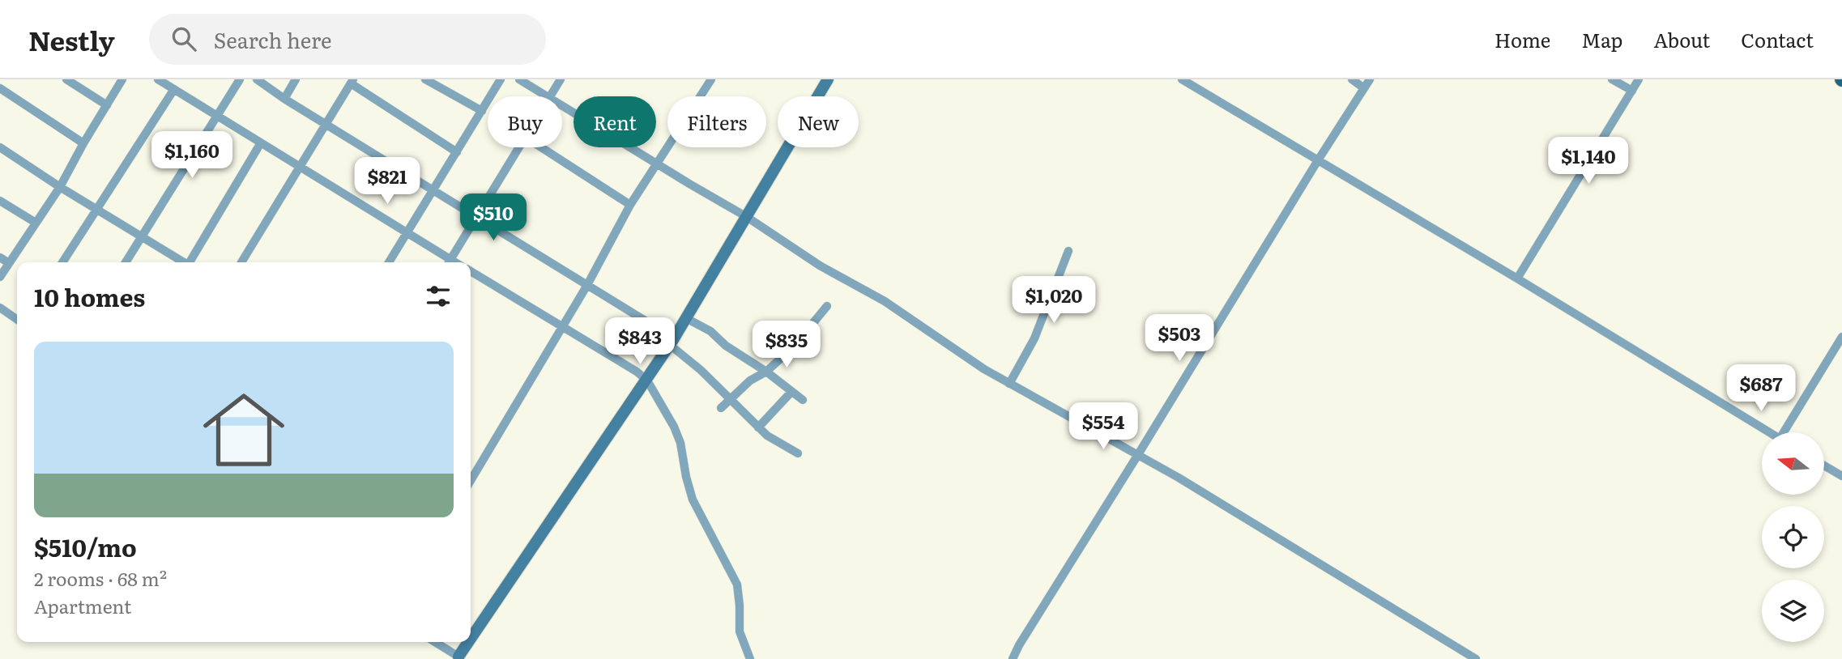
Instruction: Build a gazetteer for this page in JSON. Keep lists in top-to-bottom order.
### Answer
{
  "north": "left",
  "page": {
    "header": "Nestly",
    "search": "Search here",
    "nav": [
      "Home",
      "Map",
      "About",
      "Contact"
    ],
    "chip": [
      "Buy",
      "Rent",
      "Filters",
      "New"
    ],
    "price": [
      "$1,160",
      "$1,140",
      "$821",
      "$510",
      "$1,020",
      "$503",
      "$843",
      "$835",
      "$687",
      "$554"
    ],
    "heading": "10 homes",
    "list": [
      {
        "name": "$510/mo",
        "note": "2 rooms · 68 m² · Apartment"
      }
    ]
  }
}
